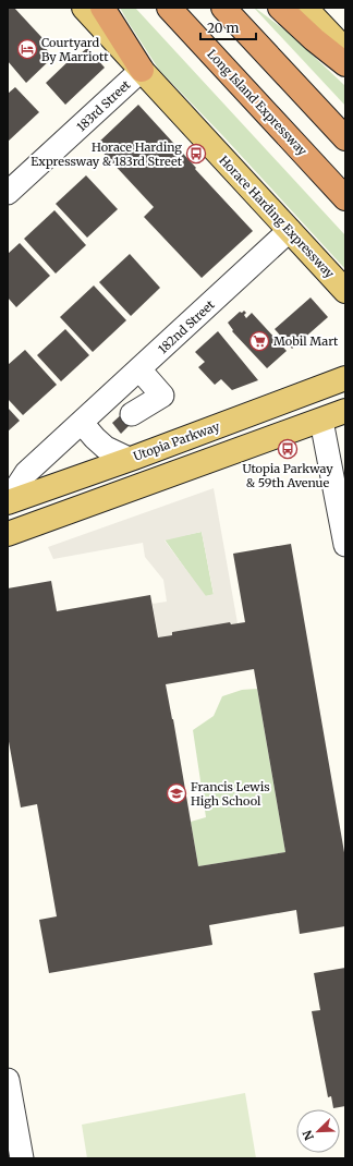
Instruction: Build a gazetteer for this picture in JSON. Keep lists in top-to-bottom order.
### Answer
{
  "streets": {
    "highway": ["Long Island Expressway"],
    "main road": ["Horace Harding Expressway", "Utopia Parkway"],
    "street": ["183rd Street", "182nd Street"]
  },
  "crossings": [
    ["183rd Street", "Horace Harding Expressway"],
    ["Horace Harding Expressway", "182nd Street"],
    ["182nd Street", "Utopia Parkway"]
  ],
  "places": {
    "hotel": ["Courtyard By Marriott"],
    "bus stop": ["Horace Harding Expressway & 183rd Street", "Utopia Parkway & 59th Avenue"],
    "supermarket": ["Mobil Mart"],
    "school or university": ["Francis Lewis High School"]
  },
  "scale_bar": "20 m",
  "north": "bottom left"
}
